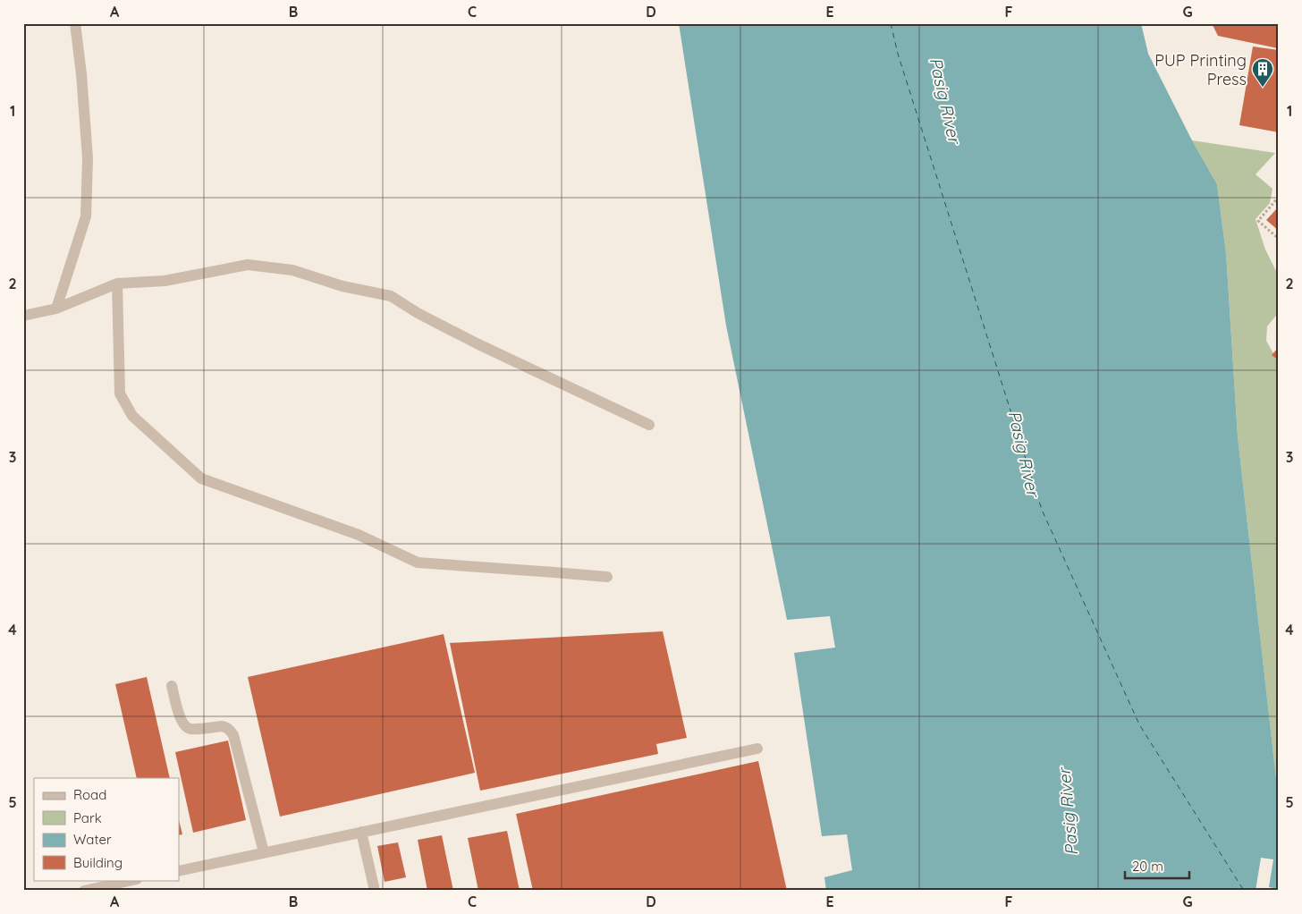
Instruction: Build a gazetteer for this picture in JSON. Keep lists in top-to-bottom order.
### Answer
{
  "water": ["Pasig River"],
  "places": {
    "building": ["PUP Printing Press"]
  },
  "legend": [
    "Road",
    "Park",
    "Water",
    "Building"
  ],
  "scale_bar": "20 m",
  "grid": {
    "columns": [
      "A",
      "B",
      "C",
      "D",
      "E",
      "F",
      "G"
    ],
    "rows": [
      "1",
      "2",
      "3",
      "4",
      "5"
    ]
  }
}
